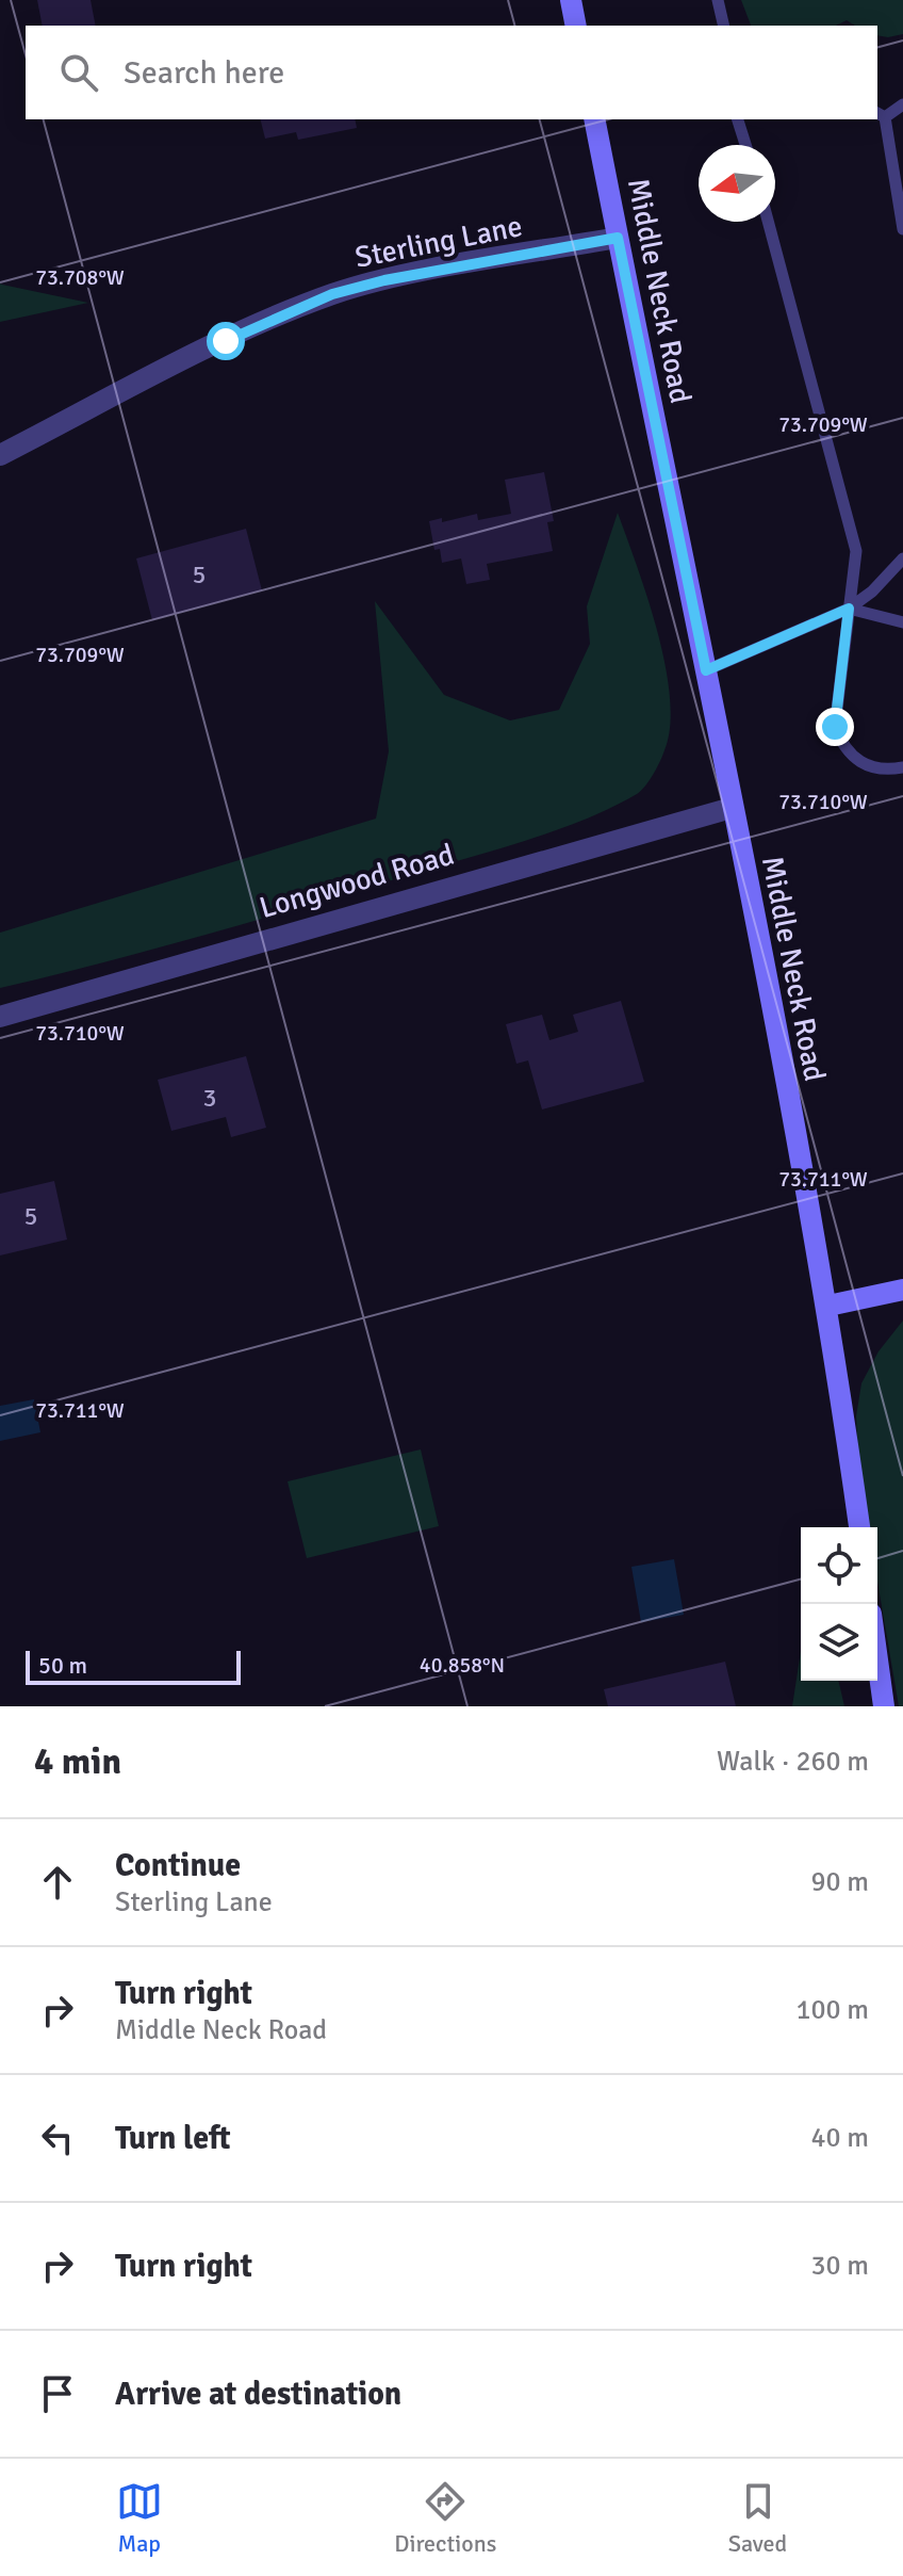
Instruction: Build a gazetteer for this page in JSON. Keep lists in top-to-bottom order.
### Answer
{
  "streets": {
    "main road": ["Middle Neck Road"],
    "street": ["Sterling Lane", "Longwood Road"]
  },
  "crossings": [
    ["Sterling Lane", "Middle Neck Road"],
    ["Middle Neck Road", "Longwood Road"]
  ],
  "house_numbers": ["5", "3", "5"],
  "scale_bar": "50 m",
  "north": "left",
  "page": {
    "search": "Search here",
    "scale": "50 m",
    "heading": ["4 min", "Walk · 260 m"],
    "list": [
      ["Continue", "Sterling Lane", "90 m"],
      ["Turn right", "Middle Neck Road", "100 m"],
      ["Turn left", "40 m"],
      ["Turn right", "30 m"],
      "Arrive at destination"
    ],
    "nav": ["Map", "Directions", "Saved"]
  },
  "coordinates": [
    "73.708°W",
    "73.709°W",
    "73.710°W",
    "73.711°W",
    "40.858°N"
  ]
}
